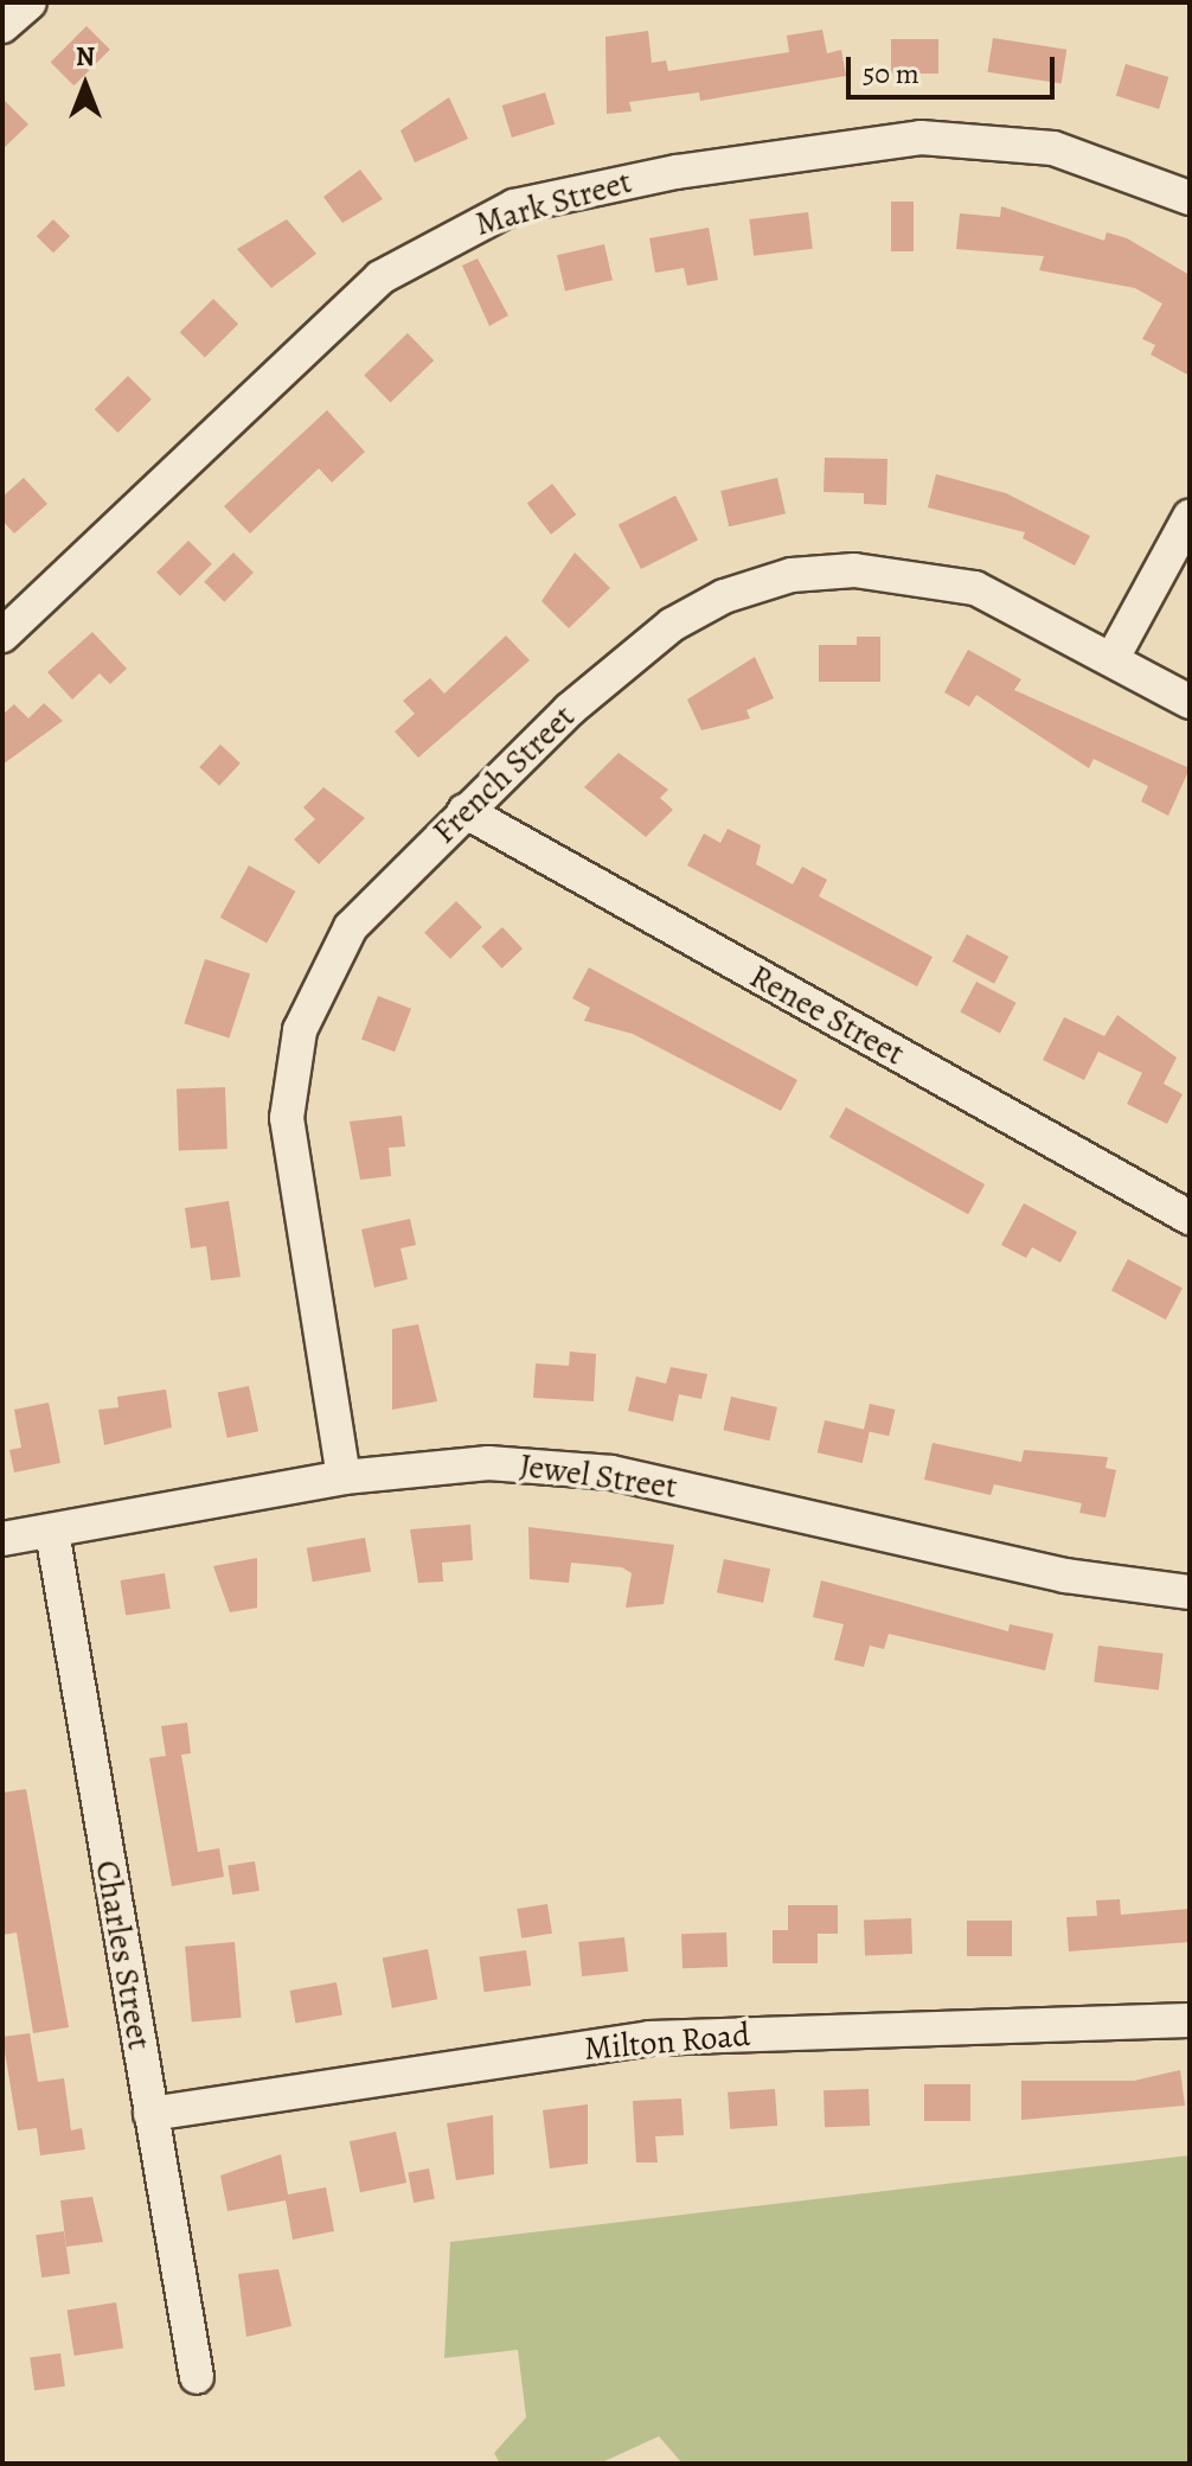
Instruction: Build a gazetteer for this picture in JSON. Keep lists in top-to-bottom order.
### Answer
{
  "streets": {
    "street": [
      "Mark Street",
      "French Street",
      "Renee Street",
      "Jewel Street",
      "Charles Street",
      "Milton Road"
    ]
  },
  "crossings": [
    ["French Street", "Renee Street"],
    ["French Street", "Jewel Street"],
    ["Jewel Street", "Charles Street"],
    ["Charles Street", "Milton Road"]
  ],
  "scale_bar": "50 m",
  "north": "top"
}
